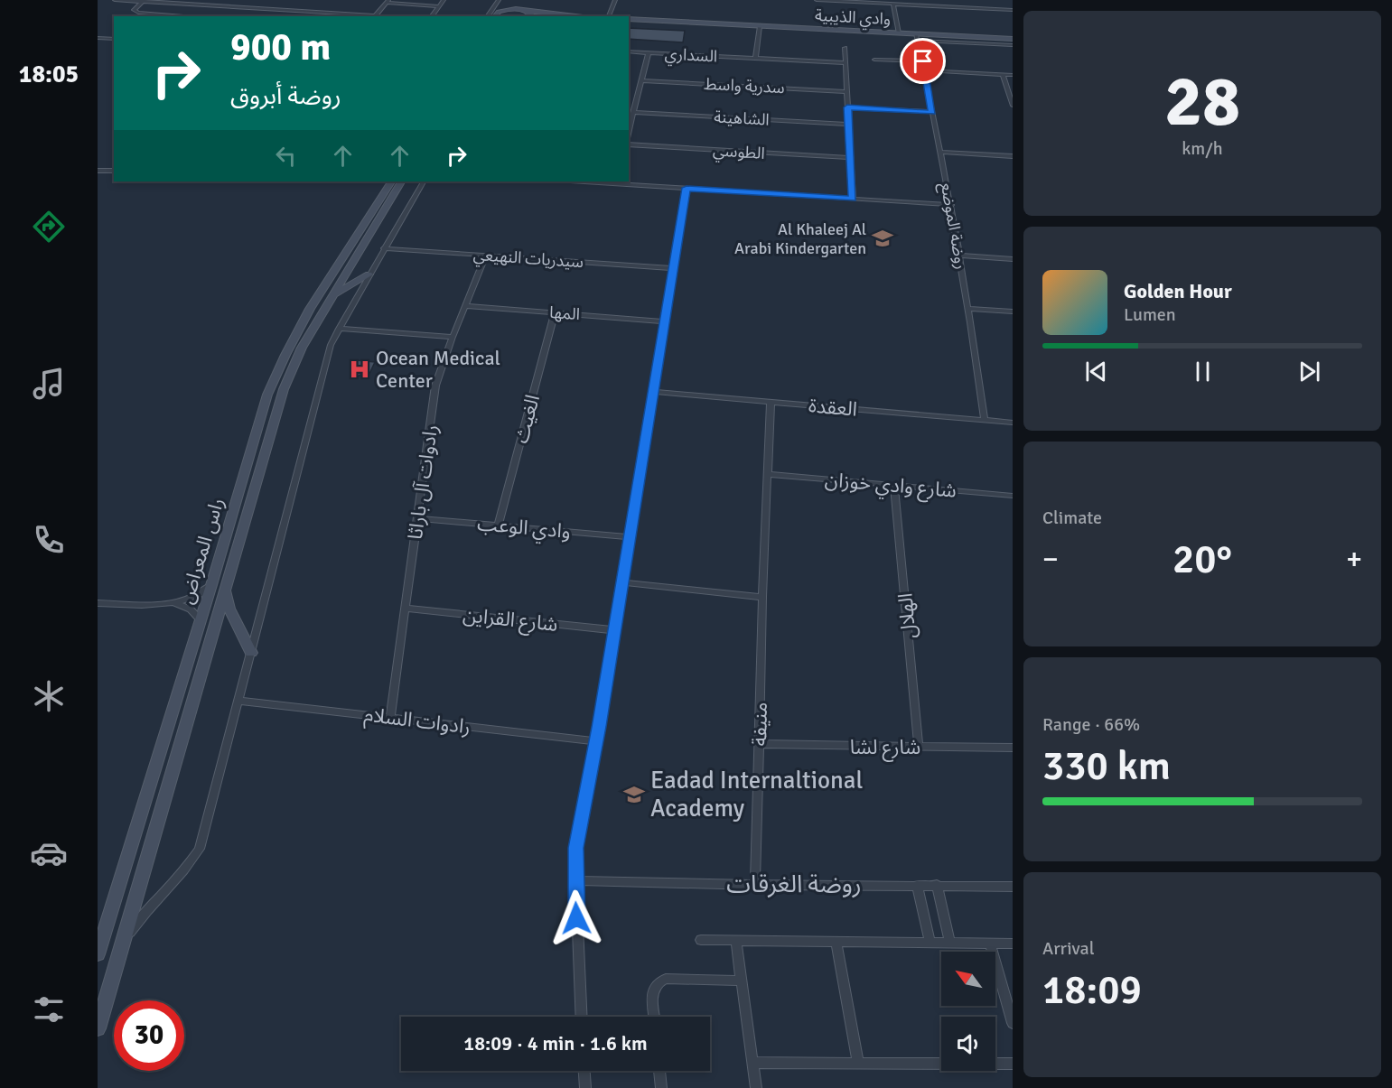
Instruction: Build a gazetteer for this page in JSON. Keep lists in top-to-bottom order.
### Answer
{
  "streets": {
    "street": [
      "وادي الذيبية",
      "السداري",
      "سدرية واسط",
      "الشاهينة",
      "الطوسي",
      "روضة الموضع",
      "سيدريات النهيعي",
      "المها",
      "العقدة",
      "الغيث",
      "رادوات آل باراثا",
      "شارع وادي خوزان",
      "وادي الوعب",
      "راس المعراض",
      "الهلال",
      "شارع القراين",
      "رادوات السلام",
      "منيفة",
      "شارع لشا",
      "روضة الغرقات"
    ]
  },
  "crossings": [
    ["وادي الذيبية", "روضة الموضع"],
    ["روضة الموضع", "العقدة"],
    ["سيدريات النهيعي", "رادوات آل باراثا"],
    ["سيدريات النهيعي", "راس المعراض"],
    ["المها", "الغيث"],
    ["المها", "رادوات آل باراثا"],
    ["العقدة", "منيفة"],
    ["الغيث", "وادي الوعب"],
    ["رادوات آل باراثا", "وادي الوعب"],
    ["رادوات آل باراثا", "شارع القراين"],
    ["رادوات آل باراثا", "رادوات السلام"],
    ["شارع وادي خوزان", "الهلال"],
    ["شارع وادي خوزان", "منيفة"],
    ["راس المعراض", "رادوات السلام"],
    ["الهلال", "شارع لشا"],
    ["منيفة", "شارع لشا"],
    ["منيفة", "روضة الغرقات"]
  ],
  "places": {
    "school or university": ["Al Khaleej Al Arabi Kindergarten", "Eadad Internaltional Academy"],
    "hospital": ["Ocean Medical Center"]
  },
  "north": "top left",
  "page": {
    "tabs": "18:05",
    "tile": [
      ["28", "km/h"],
      "Climate",
      ["Range · 66%", "330 km"],
      ["Arrival", "18:09"]
    ],
    "turn": ["900 m", "روضة أبروق"],
    "song": ["Golden Hour", "Lumen"],
    "heat": ["−", "20°", "+"],
    "limit": "30",
    "trip": "18:09 · 4 min · 1.6 km"
  }
}
